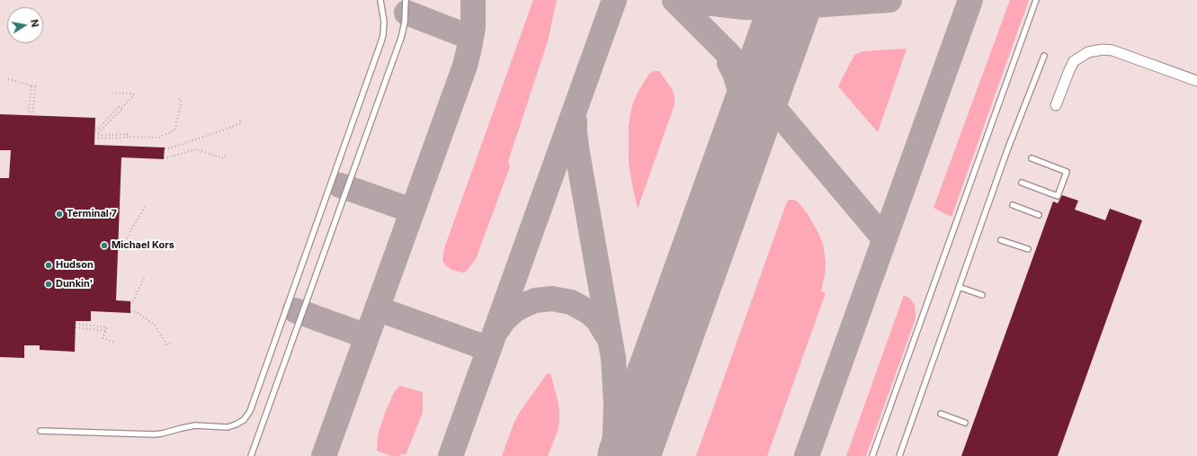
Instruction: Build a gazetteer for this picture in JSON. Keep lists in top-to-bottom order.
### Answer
{
  "places": [
    "Terminal 7",
    "Michael Kors",
    "Hudson",
    "Dunkin'"
  ],
  "north": "right"
}
